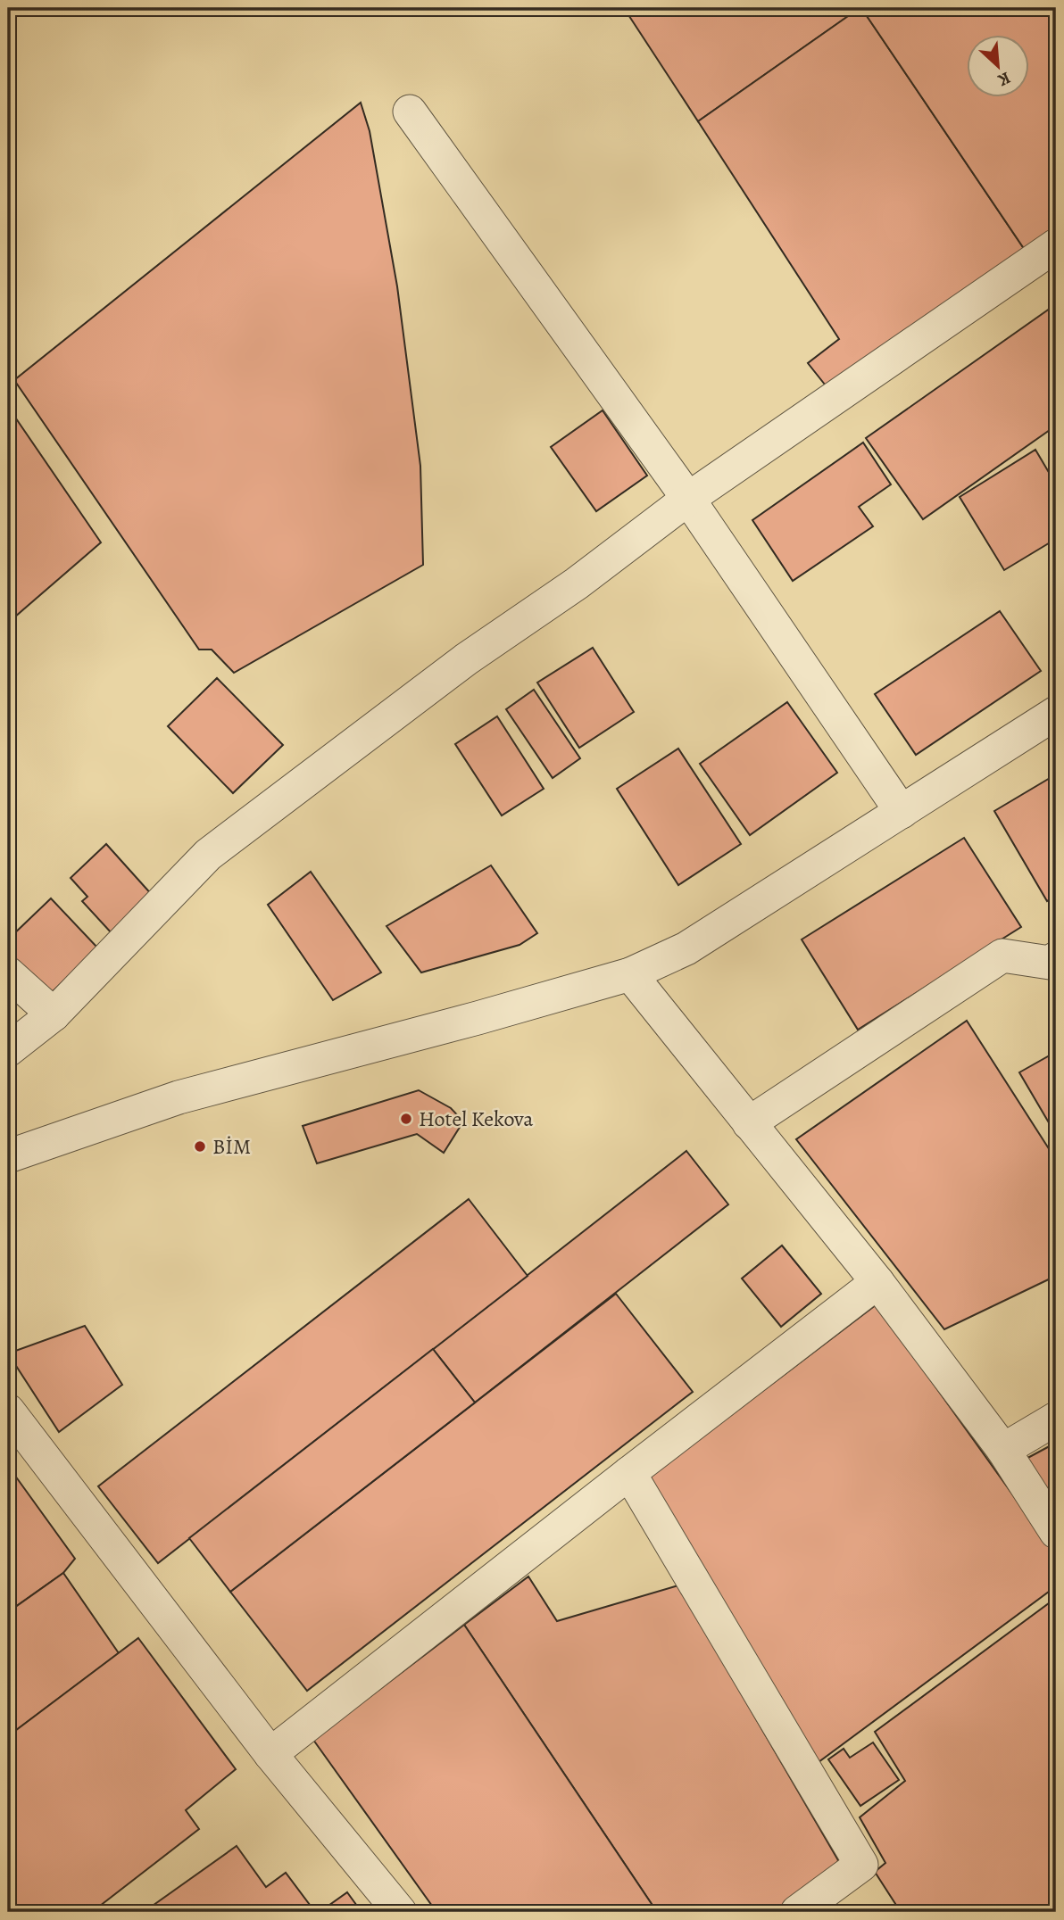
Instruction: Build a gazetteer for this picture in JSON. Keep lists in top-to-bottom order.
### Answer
{
  "places": ["Hotel Kekova", "BİM"],
  "north": "bottom right"
}
